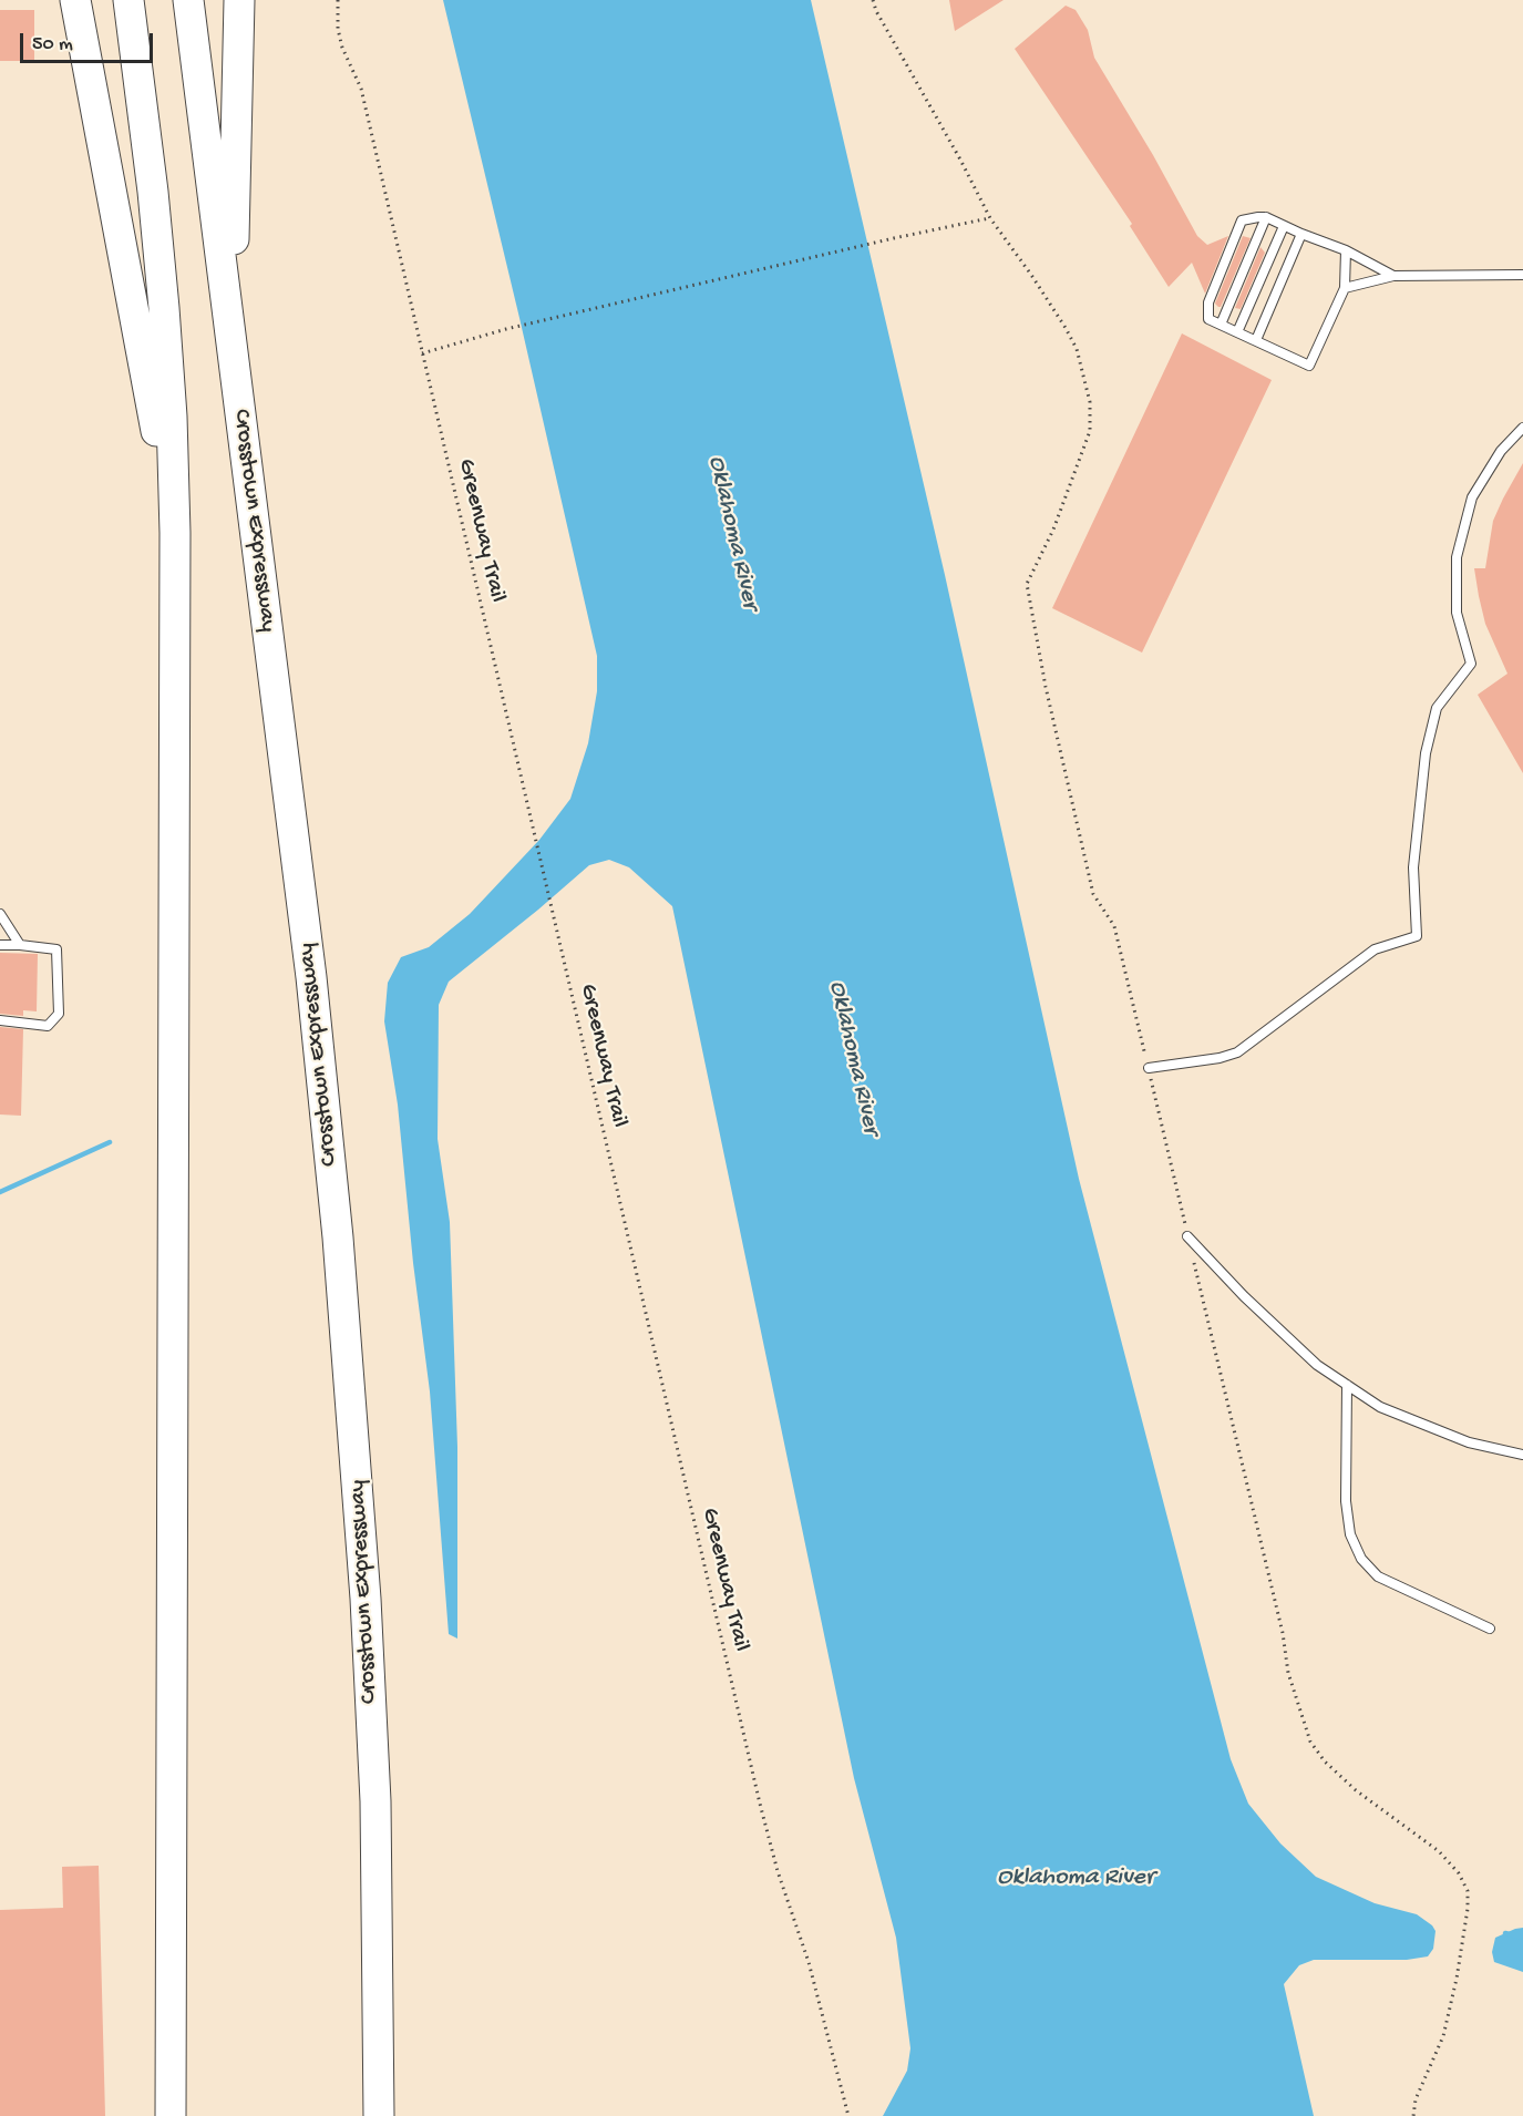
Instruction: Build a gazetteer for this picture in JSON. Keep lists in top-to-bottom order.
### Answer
{
  "streets": {
    "highway": ["Crosstown Expressway"],
    "path": ["Greenway Trail"]
  },
  "water": ["Oklahoma River"],
  "scale_bar": "50 m"
}
